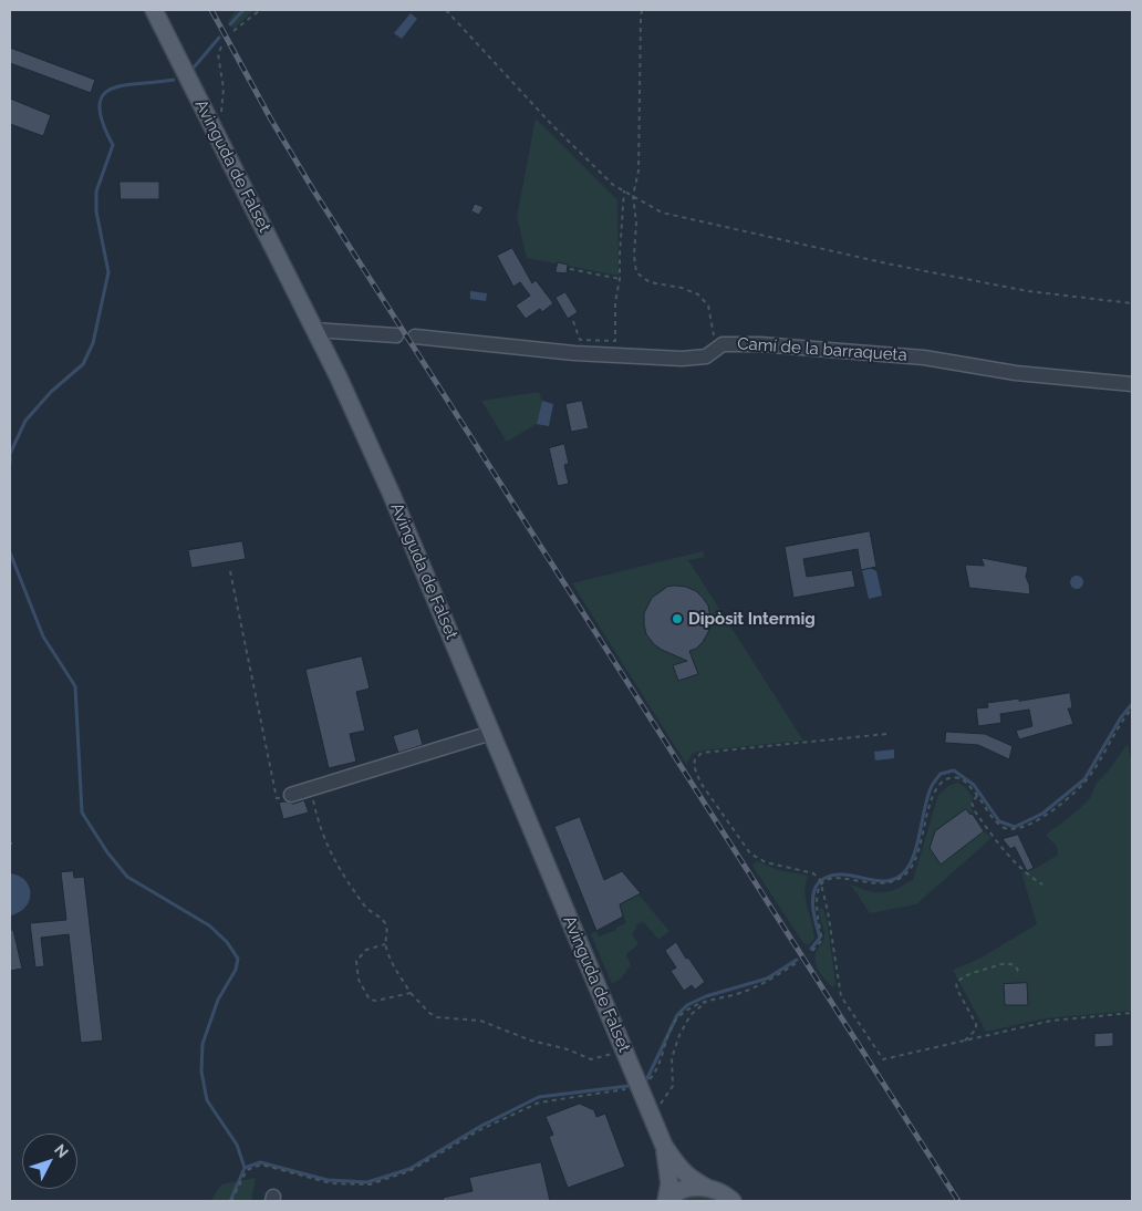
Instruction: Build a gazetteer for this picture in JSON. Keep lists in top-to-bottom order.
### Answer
{
  "streets": {
    "main road": ["Avinguda de Falset"],
    "street": ["Camí de la barraqueta"]
  },
  "places": ["Dipòsit Intermig"],
  "north": "top right"
}
